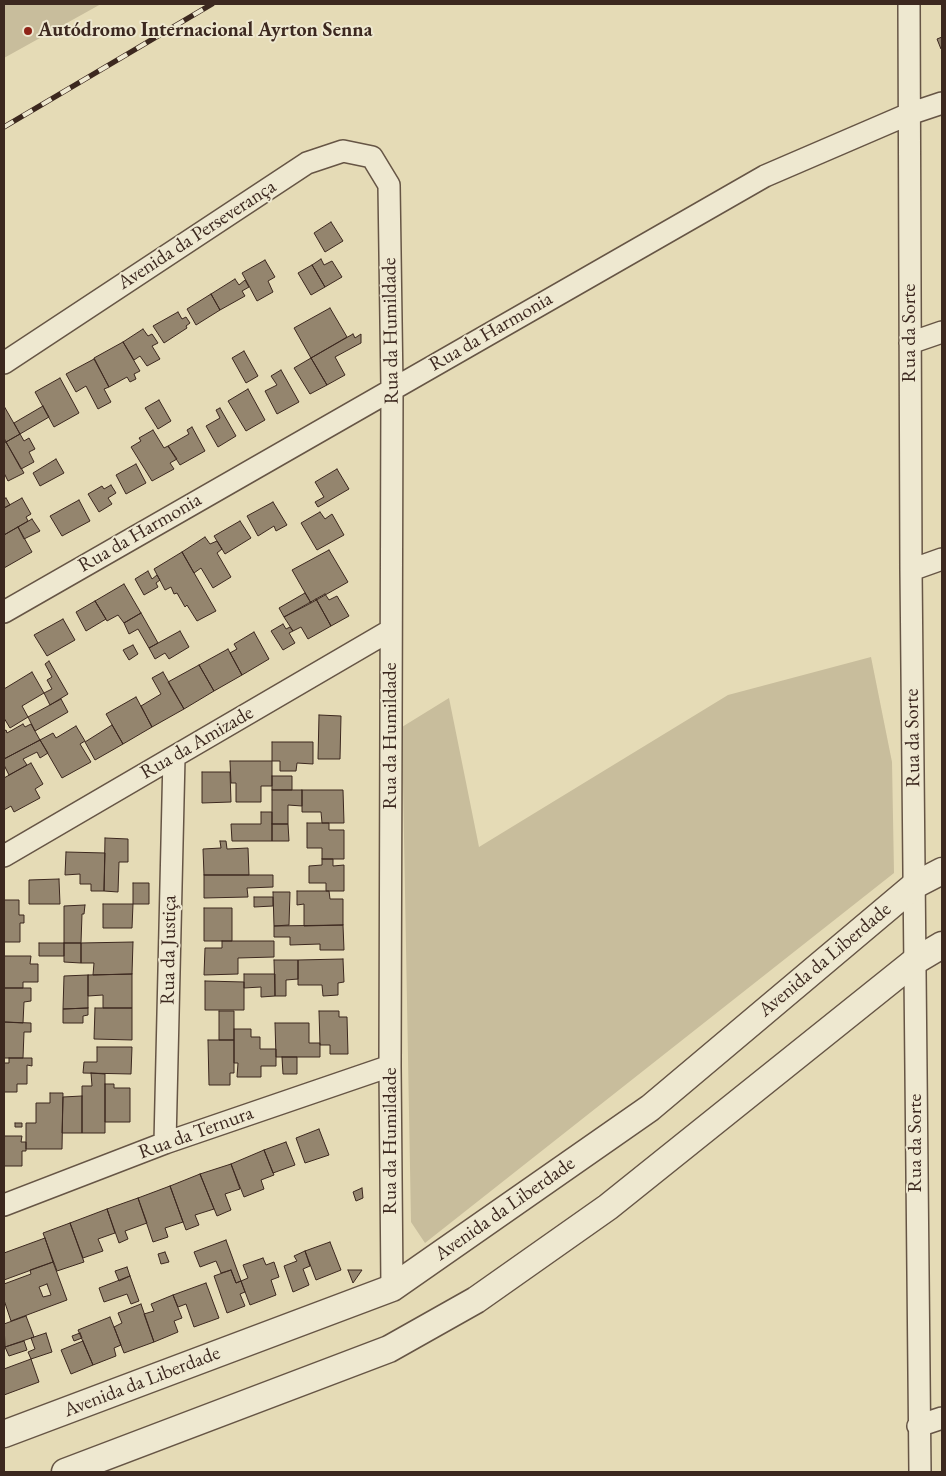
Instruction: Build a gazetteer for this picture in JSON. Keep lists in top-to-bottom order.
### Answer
{
  "streets": {
    "street": [
      "Avenida da Perseverança",
      "Rua da Humildade",
      "Rua da Harmonia",
      "Rua da Sorte",
      "Rua da Amizade",
      "Rua da Justiça",
      "Avenida da Liberdade",
      "Rua da Ternura"
    ]
  },
  "crossings": [
    ["Avenida da Perseverança", "Rua da Humildade"],
    ["Rua da Humildade", "Rua da Harmonia"],
    ["Rua da Humildade", "Rua da Amizade"],
    ["Rua da Humildade", "Avenida da Liberdade"],
    ["Rua da Humildade", "Rua da Ternura"],
    ["Rua da Harmonia", "Rua da Sorte"],
    ["Rua da Sorte", "Avenida da Liberdade"],
    ["Rua da Amizade", "Rua da Justiça"],
    ["Rua da Justiça", "Rua da Ternura"]
  ],
  "places": ["Autódromo Internacional Ayrton Senna"]
}
